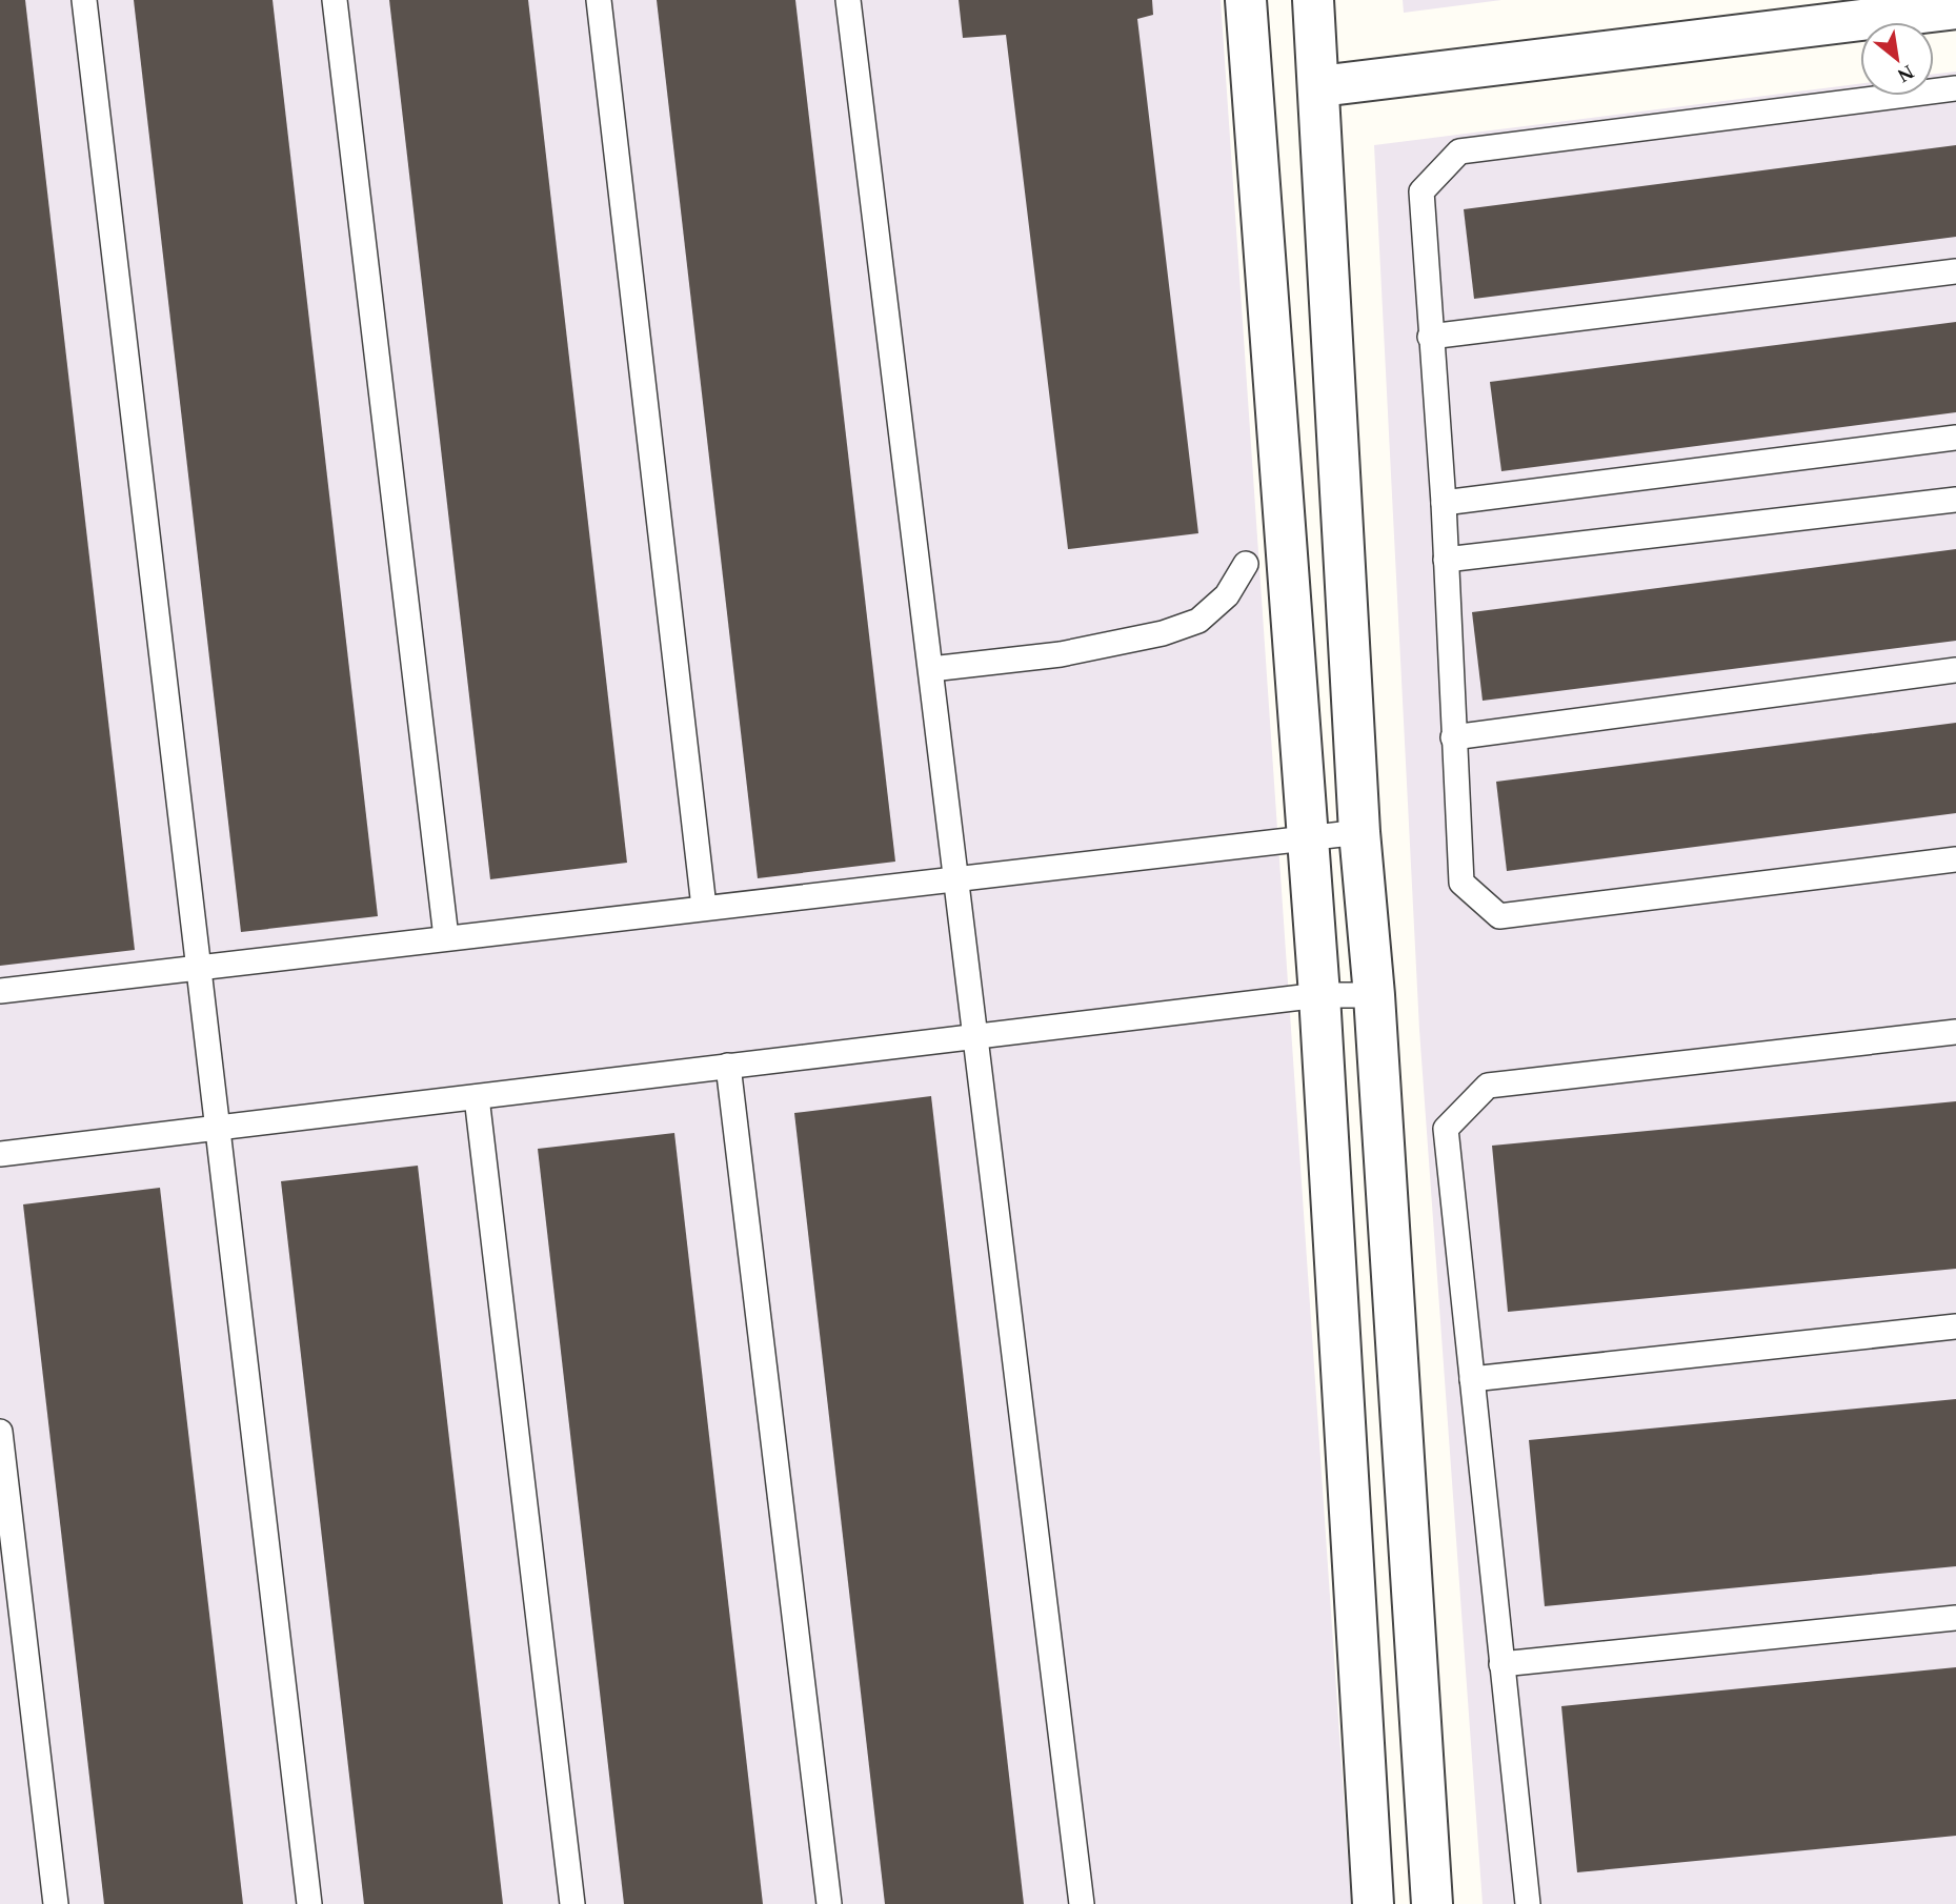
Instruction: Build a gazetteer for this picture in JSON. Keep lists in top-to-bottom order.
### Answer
{
  "north": "bottom right"
}
